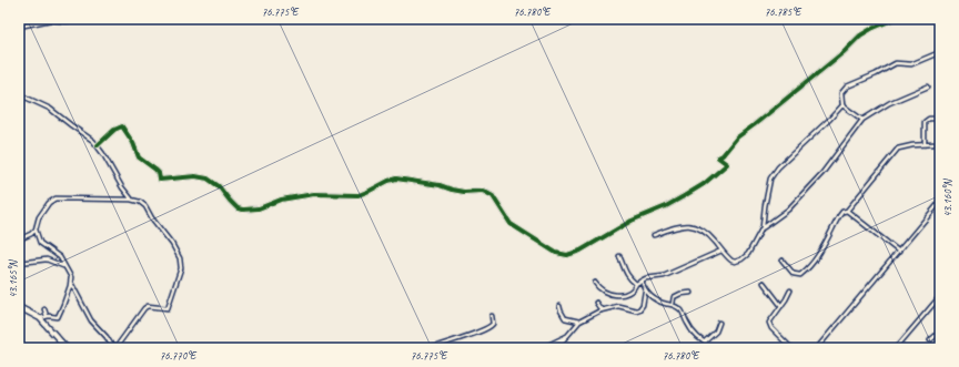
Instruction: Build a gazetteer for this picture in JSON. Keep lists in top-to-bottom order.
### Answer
{
  "coordinates": [
    "76.775°E",
    "76.780°E",
    "76.785°E",
    "43.160°N",
    "43.165°N",
    "76.770°E"
  ]
}
